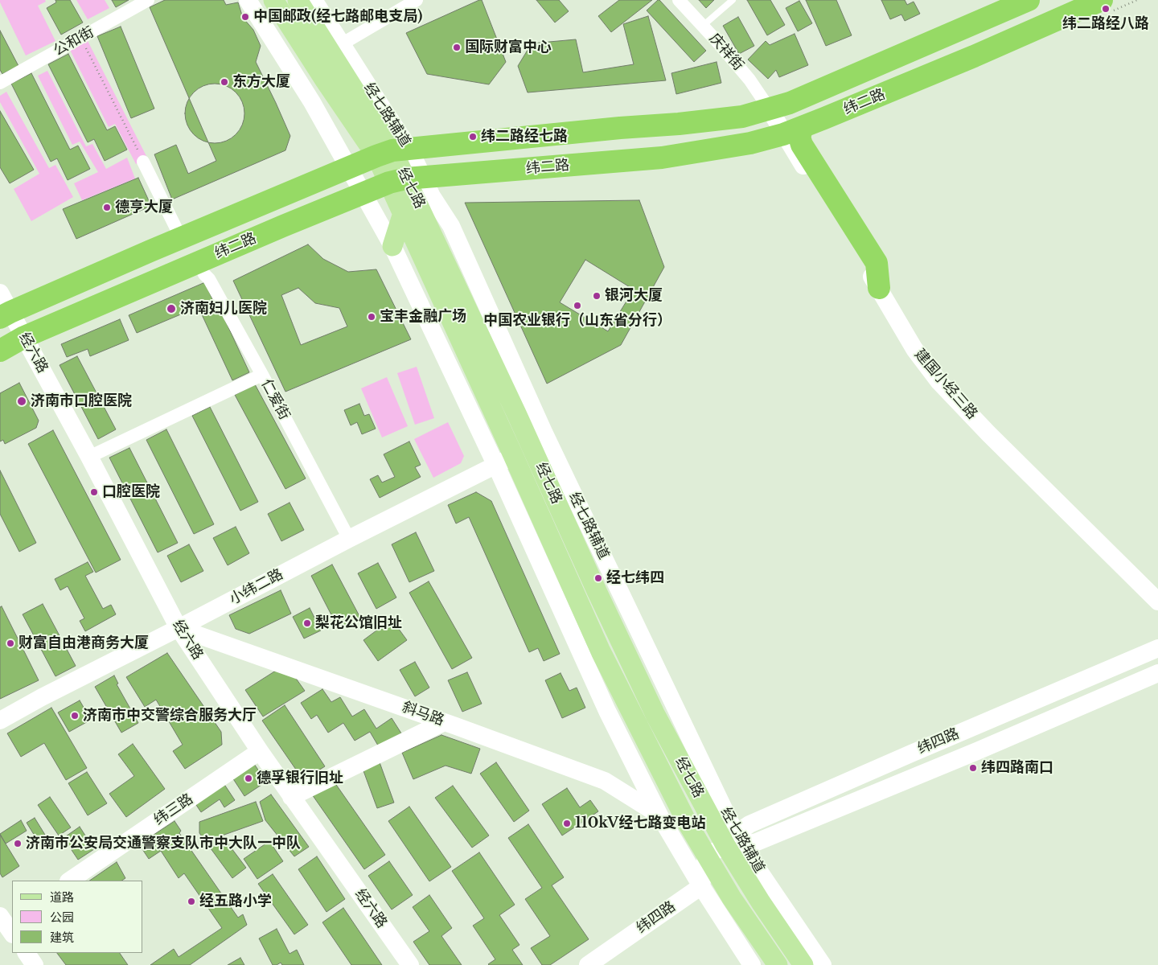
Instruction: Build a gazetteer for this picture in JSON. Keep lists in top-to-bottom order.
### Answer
{
  "streets": {
    "highway": ["纬二路"],
    "main road": ["经七路"],
    "street": [
      "公和街",
      "庆祥街",
      "经七路辅道",
      "经六路",
      "建国小经三路",
      "仁爱街",
      "小纬二路",
      "斜马路",
      "纬四路",
      "纬三路"
    ]
  },
  "crossings": [
    ["庆祥街", "纬二路"],
    ["纬二路", "经七路辅道"],
    ["纬二路", "经七路"],
    ["纬二路", "经六路"],
    ["纬二路", "仁爱街"],
    ["经七路辅道", "经七路"],
    ["经七路辅道", "纬四路"],
    ["经七路", "小纬二路"],
    ["经七路", "纬四路"],
    ["经六路", "小纬二路"],
    ["经六路", "斜马路"],
    ["经六路", "纬三路"],
    ["仁爱街", "小纬二路"],
    ["小纬二路", "斜马路"]
  ],
  "places": [
    "纬二路经八路",
    "中国邮政(经七路邮电支局)",
    "国际财富中心",
    "东方大厦",
    "纬二路经七路",
    "德亨大厦",
    "银河大厦",
    "中国农业银行（山东省分行）",
    "济南妇儿医院",
    "宝丰金融广场",
    "济南市口腔医院",
    "口腔医院",
    "经七纬四",
    "梨花公馆旧址",
    "财富自由港商务大厦",
    "济南市中交警综合服务大厅",
    "纬四路南口",
    "德孚银行旧址",
    "110kV经七路变电站",
    "济南市公安局交通警察支队市中大队一中队",
    "经五路小学"
  ],
  "legend": ["道路", "公园", "建筑"]
}
